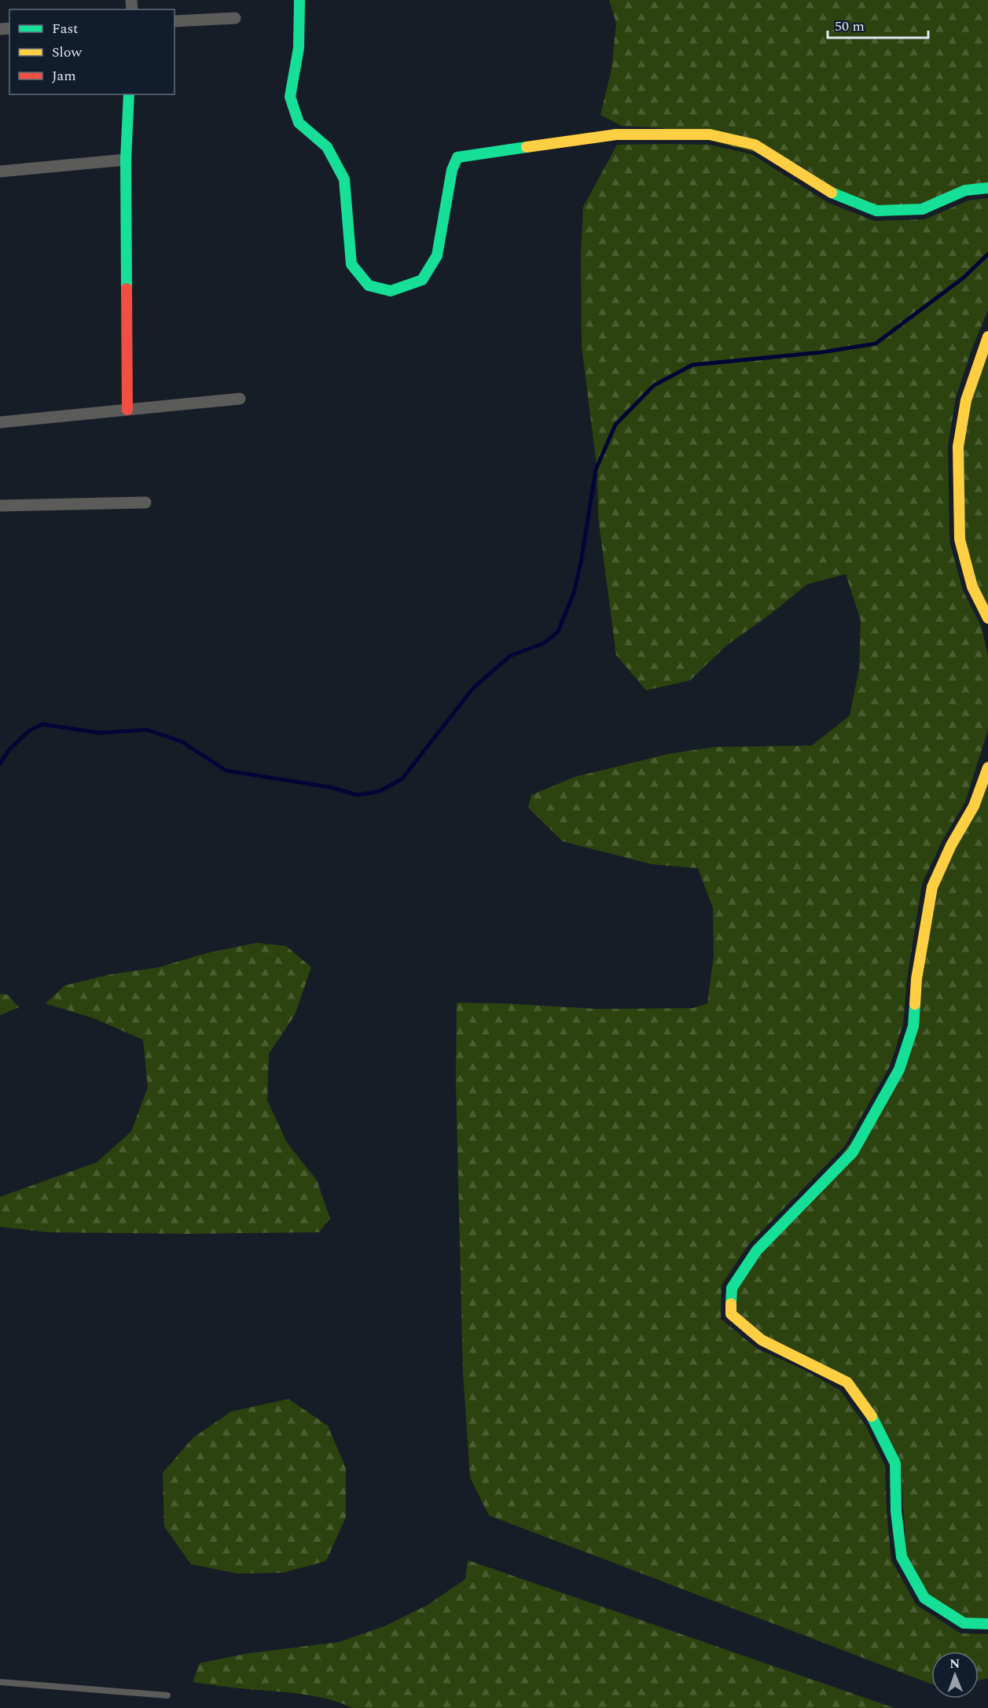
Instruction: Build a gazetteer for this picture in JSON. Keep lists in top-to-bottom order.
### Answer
{
  "legend": ["Fast", "Slow", "Jam"],
  "scale_bar": "50 m",
  "north": "top"
}
